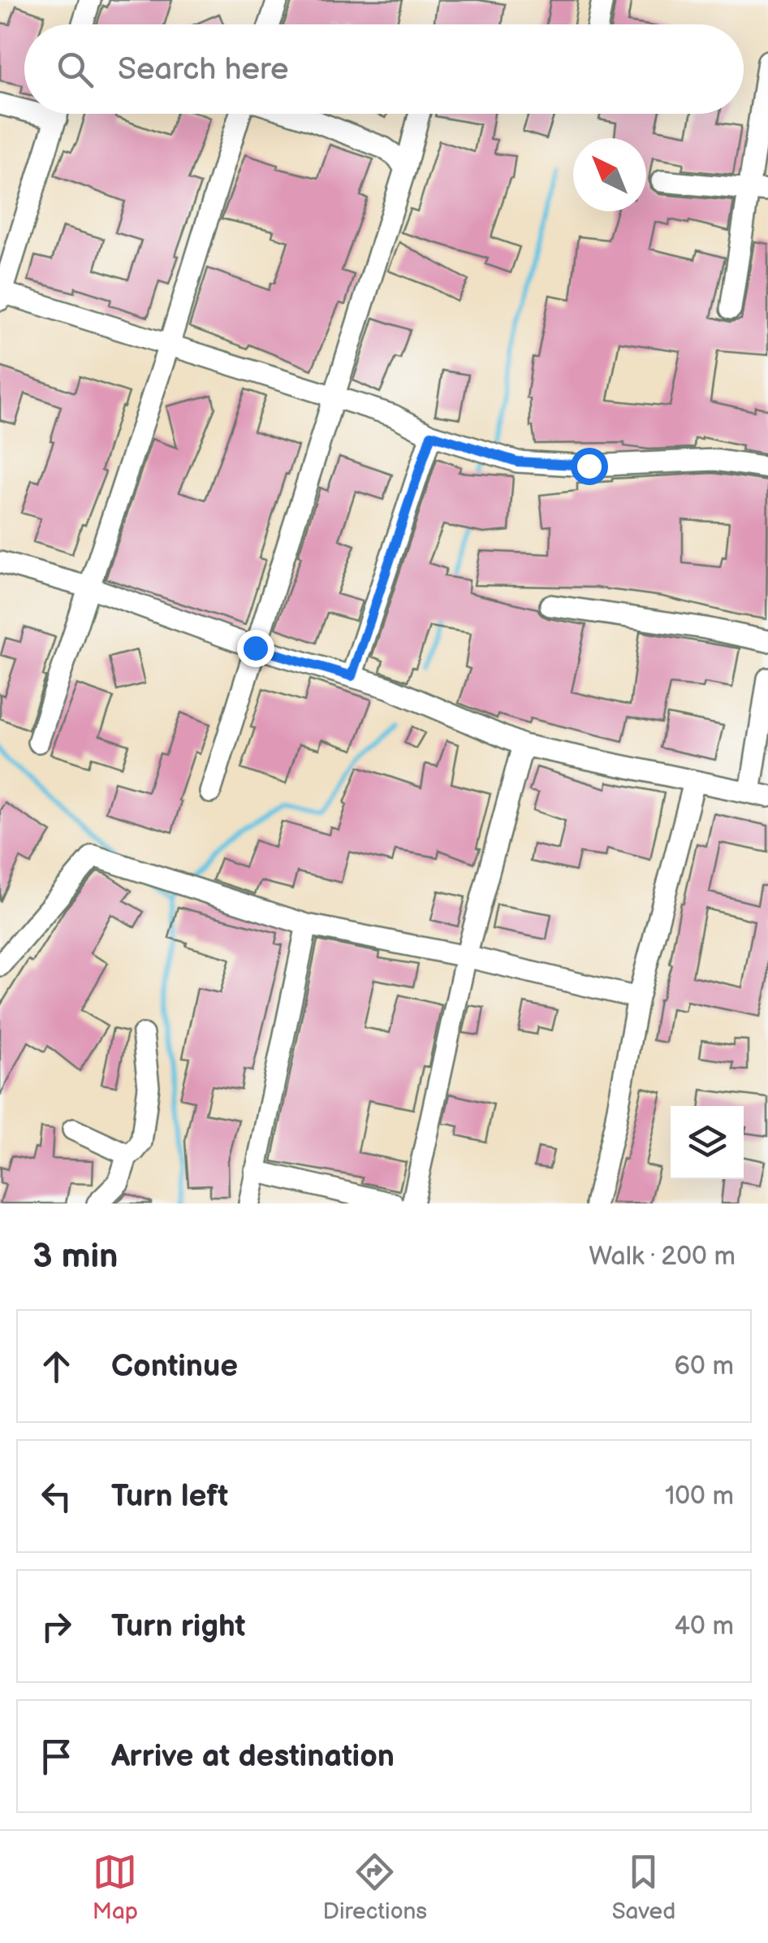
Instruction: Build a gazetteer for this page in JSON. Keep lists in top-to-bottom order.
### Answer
{
  "north": "top left",
  "page": {
    "search": "Search here",
    "heading": ["3 min", "Walk · 200 m"],
    "list": [
      ["Continue", "60 m"],
      ["Turn left", "100 m"],
      ["Turn right", "40 m"],
      "Arrive at destination"
    ],
    "nav": ["Map", "Directions", "Saved"]
  }
}
